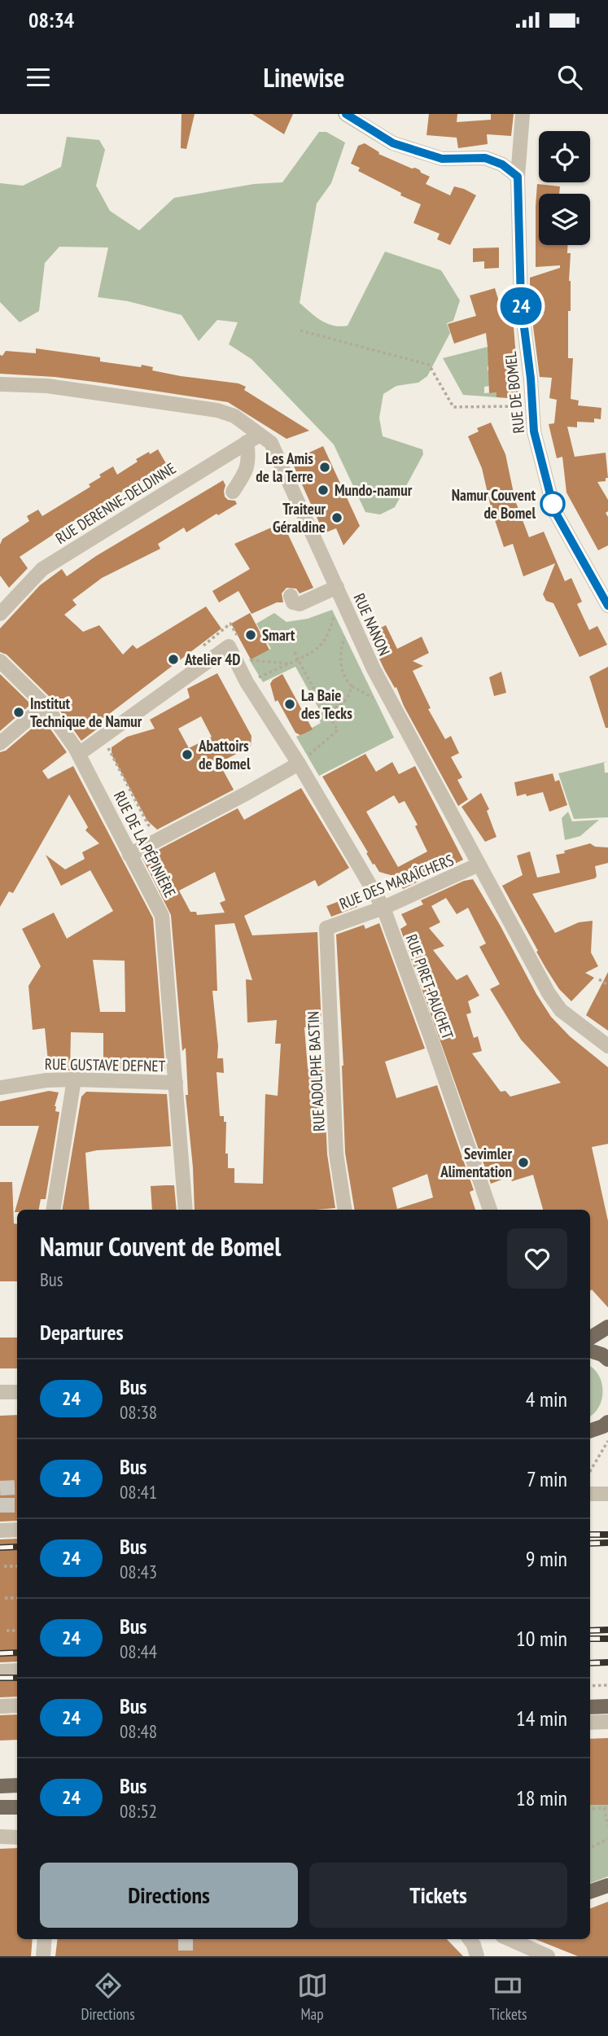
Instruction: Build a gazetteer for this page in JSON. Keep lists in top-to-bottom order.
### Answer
{
  "streets": {
    "street": [
      "RUE DE BOMEL",
      "RUE DERENNE-DELDINNE",
      "RUE NANON",
      "RUE DE LA PÉPINIÈRE",
      "RUE DES MARAÎCHERS",
      "RUE PIRET-PAUCHET",
      "RUE GUSTAVE DEFNET",
      "RUE ADOLPHE BASTIN"
    ]
  },
  "crossings": [
    ["RUE DERENNE-DELDINNE", "RUE NANON"],
    ["RUE NANON", "RUE DES MARAÎCHERS"],
    ["RUE DE LA PÉPINIÈRE", "RUE GUSTAVE DEFNET"],
    ["RUE DES MARAÎCHERS", "RUE PIRET-PAUCHET"],
    ["RUE DES MARAÎCHERS", "RUE ADOLPHE BASTIN"]
  ],
  "places": [
    "Les Amis de la Terre",
    "Mundo-namur",
    "Namur Couvent de Bomel",
    "Traiteur Géraldine",
    "Smart",
    "Atelier 4D",
    "La Baie des Tecks",
    "Institut Technique de Namur",
    "Abattoirs de Bomel",
    "Sevimler Alimentation"
  ],
  "lines": ["bus line 24"],
  "page": {
    "status": "08:34",
    "header": "Linewise",
    "on_map": "24",
    "heading": [
      ["Namur Couvent de Bomel", "Bus"],
      "Departures"
    ],
    "list": [
      {
        "mark": "24",
        "name": "Bus",
        "note": "08:38",
        "value": "4 min"
      },
      {
        "mark": "24",
        "name": "Bus",
        "note": "08:41",
        "value": "7 min"
      },
      {
        "mark": "24",
        "name": "Bus",
        "note": "08:43",
        "value": "9 min"
      },
      {
        "mark": "24",
        "name": "Bus",
        "note": "08:44",
        "value": "10 min"
      },
      {
        "mark": "24",
        "name": "Bus",
        "note": "08:48",
        "value": "14 min"
      },
      {
        "mark": "24",
        "name": "Bus",
        "note": "08:52",
        "value": "18 min"
      }
    ],
    "buttons": ["Directions", "Tickets"],
    "tabs": ["Directions", "Map", "Tickets"]
  }
}
